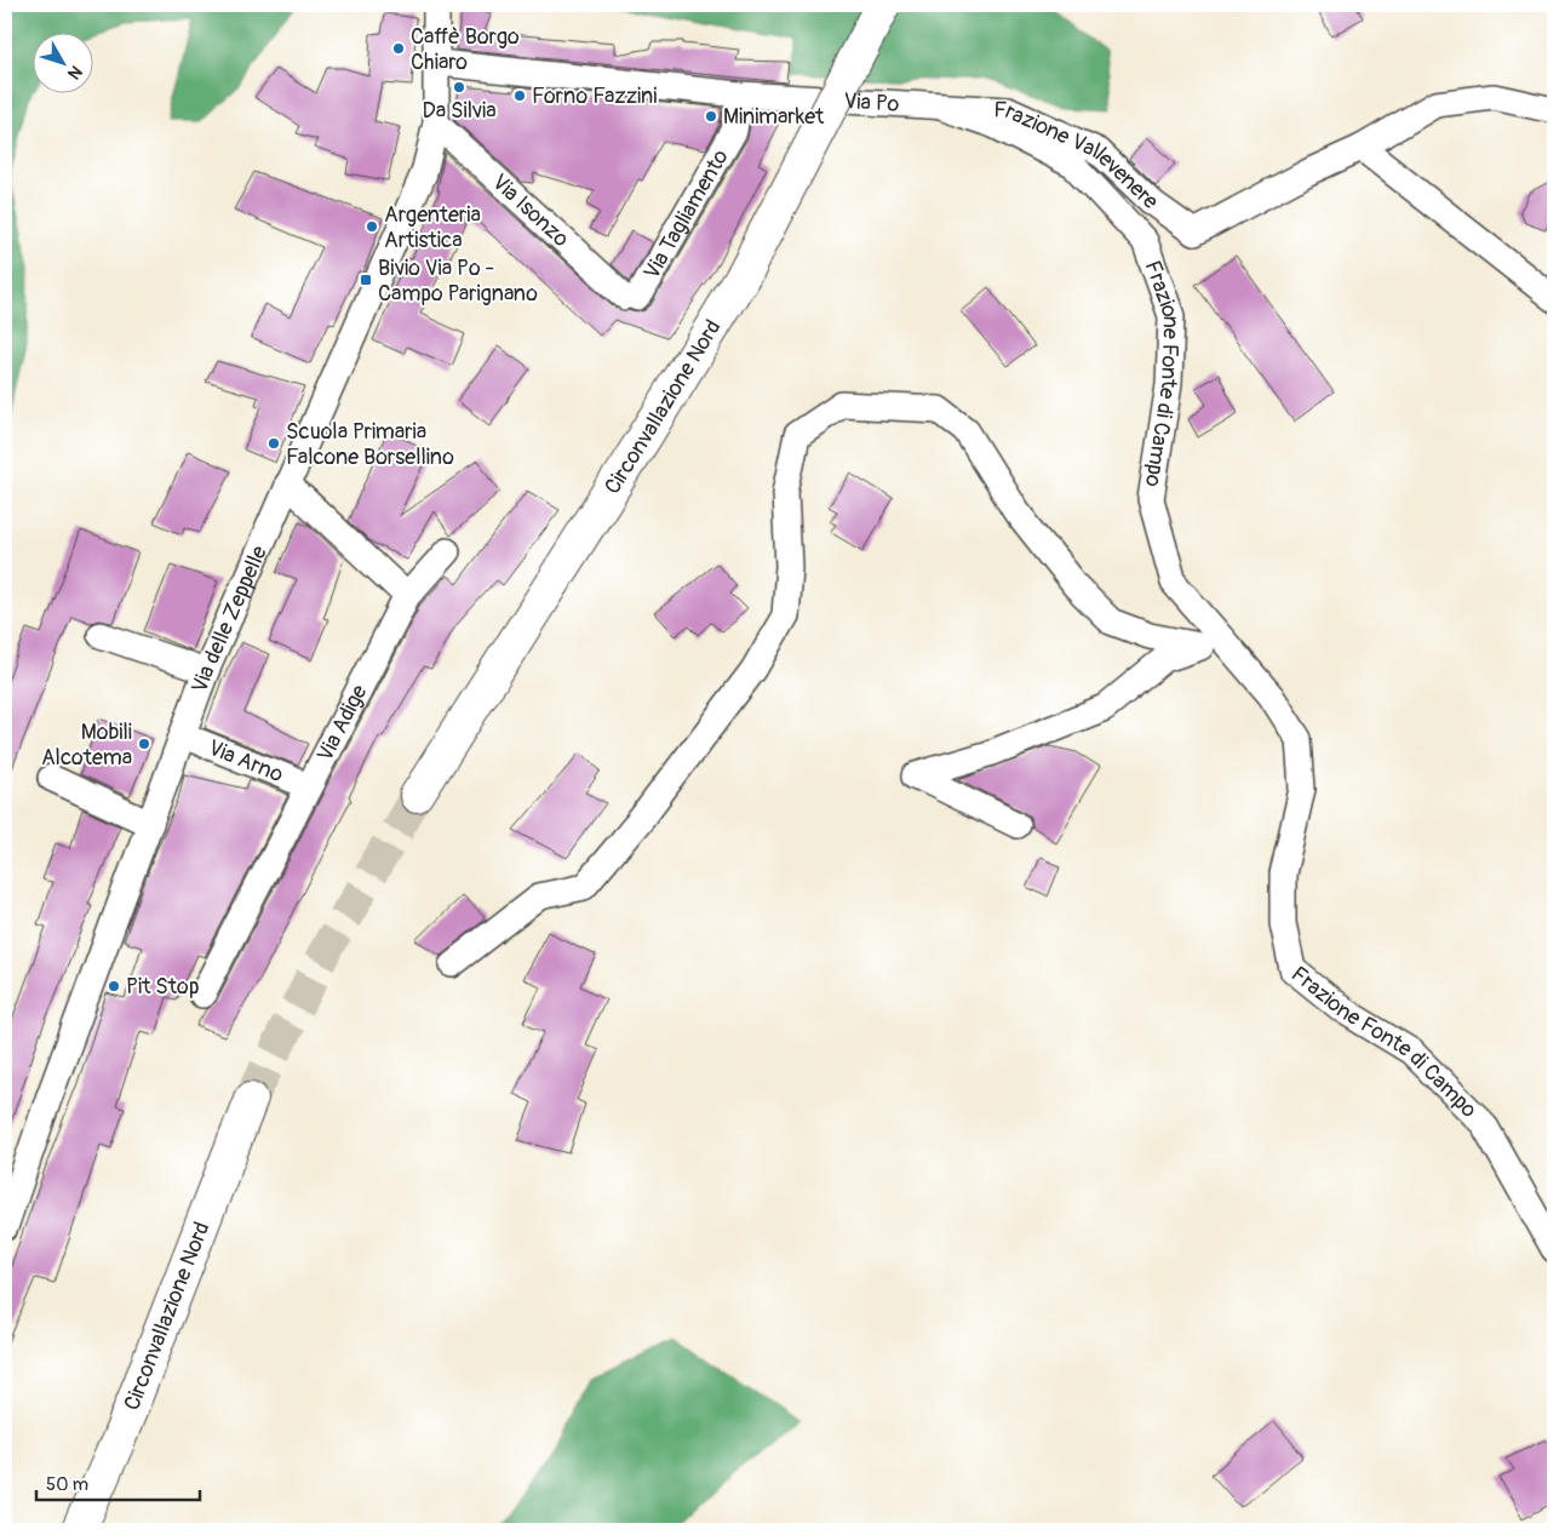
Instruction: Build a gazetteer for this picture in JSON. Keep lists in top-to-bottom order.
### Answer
{
  "streets": {
    "main road": ["Circonvallazione Nord"],
    "street": [
      "Via Po",
      "Frazione Vallevenere",
      "Via Isonzo",
      "Via Tagliamento",
      "Frazione Fonte di Campo",
      "Via delle Zeppelle",
      "Via Adige",
      "Via Arno"
    ]
  },
  "crossings": [
    ["Via Po", "Frazione Vallevenere"],
    ["Via Po", "Via Tagliamento"],
    ["Via Po", "Frazione Fonte di Campo"],
    ["Via Po", "Via delle Zeppelle"],
    ["Frazione Vallevenere", "Frazione Fonte di Campo"],
    ["Via Isonzo", "Via Tagliamento"],
    ["Via Isonzo", "Via delle Zeppelle"],
    ["Via delle Zeppelle", "Via Arno"],
    ["Via Adige", "Via Arno"]
  ],
  "places": {
    "other": [
      "Caffè Borgo Chiaro",
      "Da Silvia",
      "Forno Fazzini",
      "Minimarket",
      "Argenteria Artistica",
      "Scuola Primaria Falcone Borsellino",
      "Mobili Alcotema",
      "Pit Stop"
    ],
    "transit": ["Bivio Via Po - Campo Parignano"]
  },
  "scale_bar": "50 m",
  "north": "bottom right"
}
